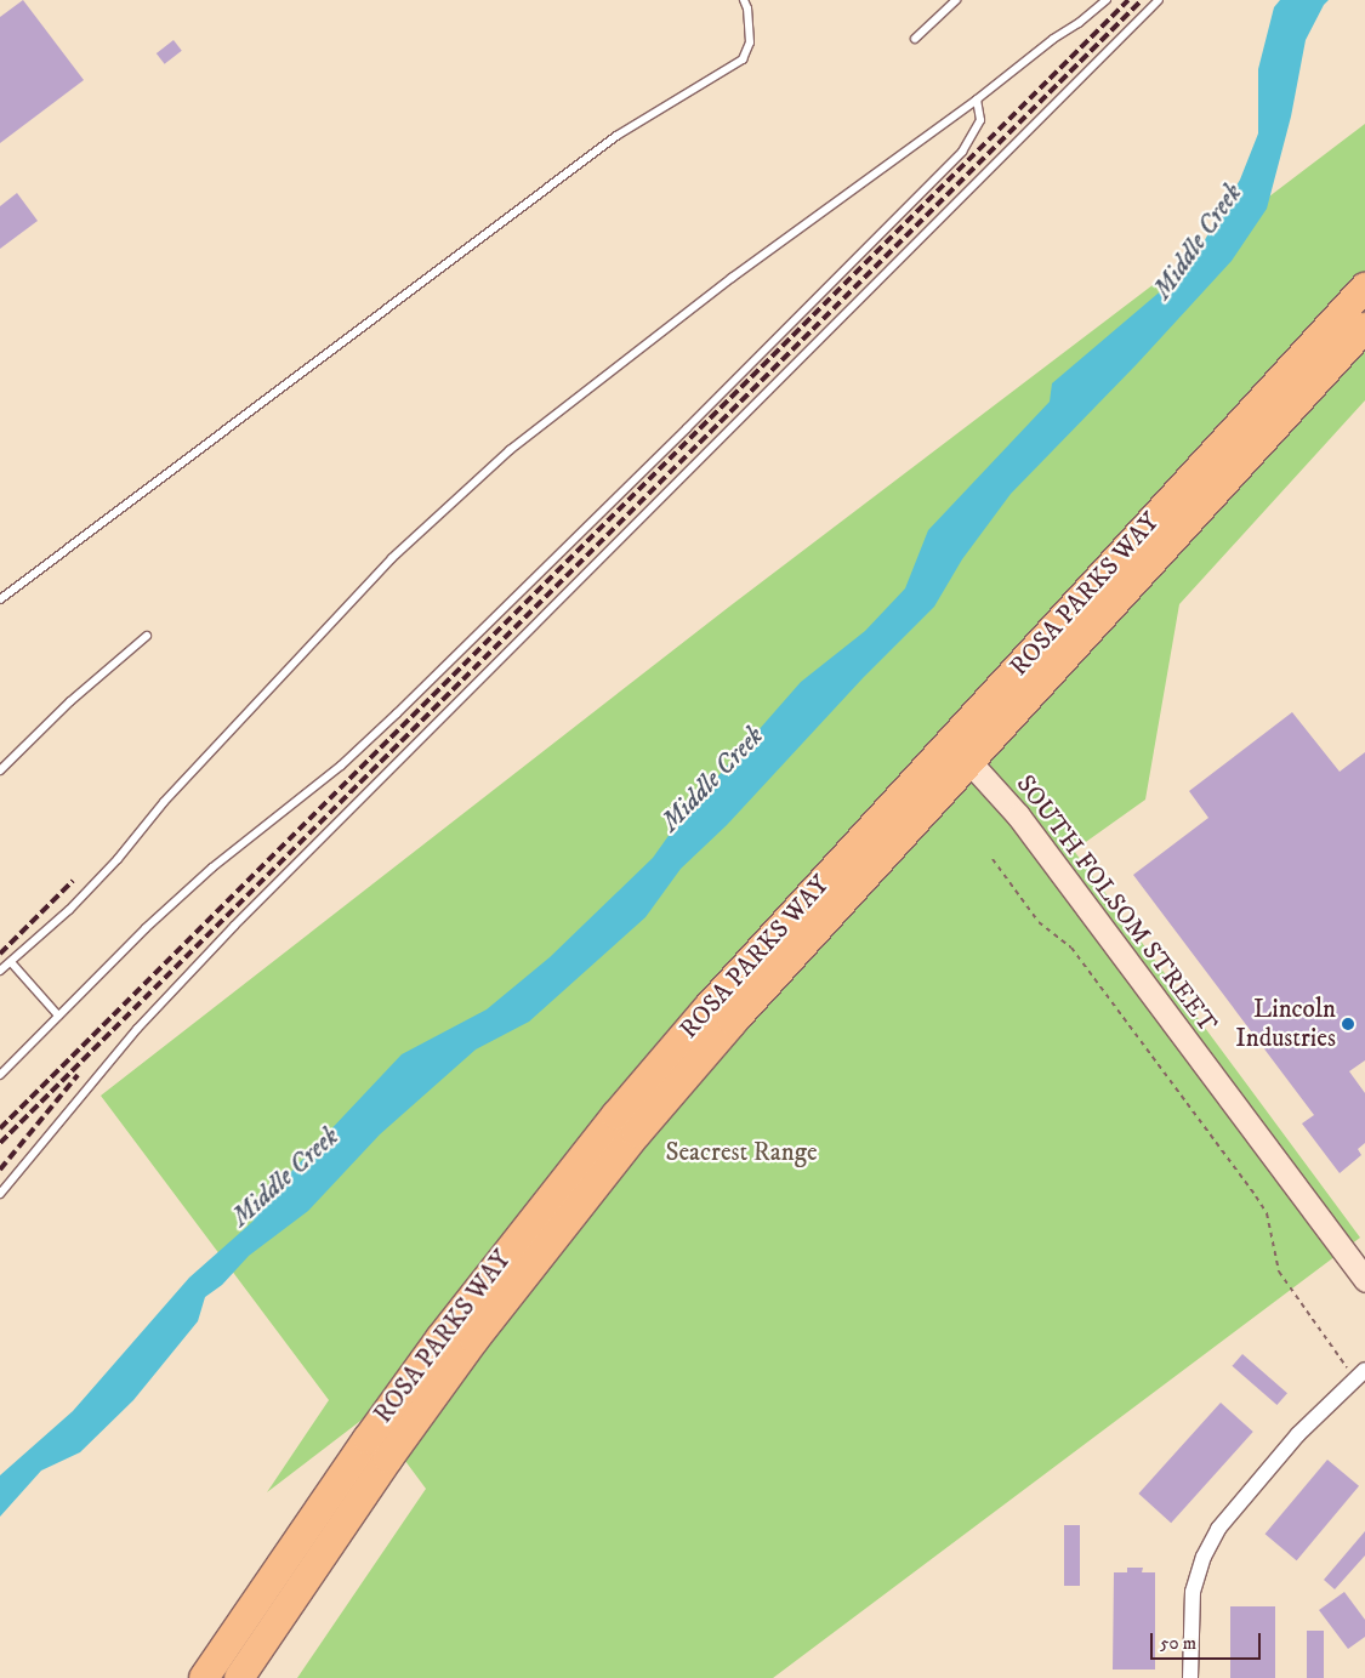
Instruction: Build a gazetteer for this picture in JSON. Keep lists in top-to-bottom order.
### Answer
{
  "streets": {
    "highway": ["ROSA PARKS WAY"],
    "street": ["SOUTH FOLSOM STREET"]
  },
  "crossings": [
    ["ROSA PARKS WAY", "SOUTH FOLSOM STREET"]
  ],
  "water": ["Middle Creek"],
  "parks": ["Seacrest Range"],
  "places": ["Lincoln Industries"],
  "scale_bar": "50 m"
}
